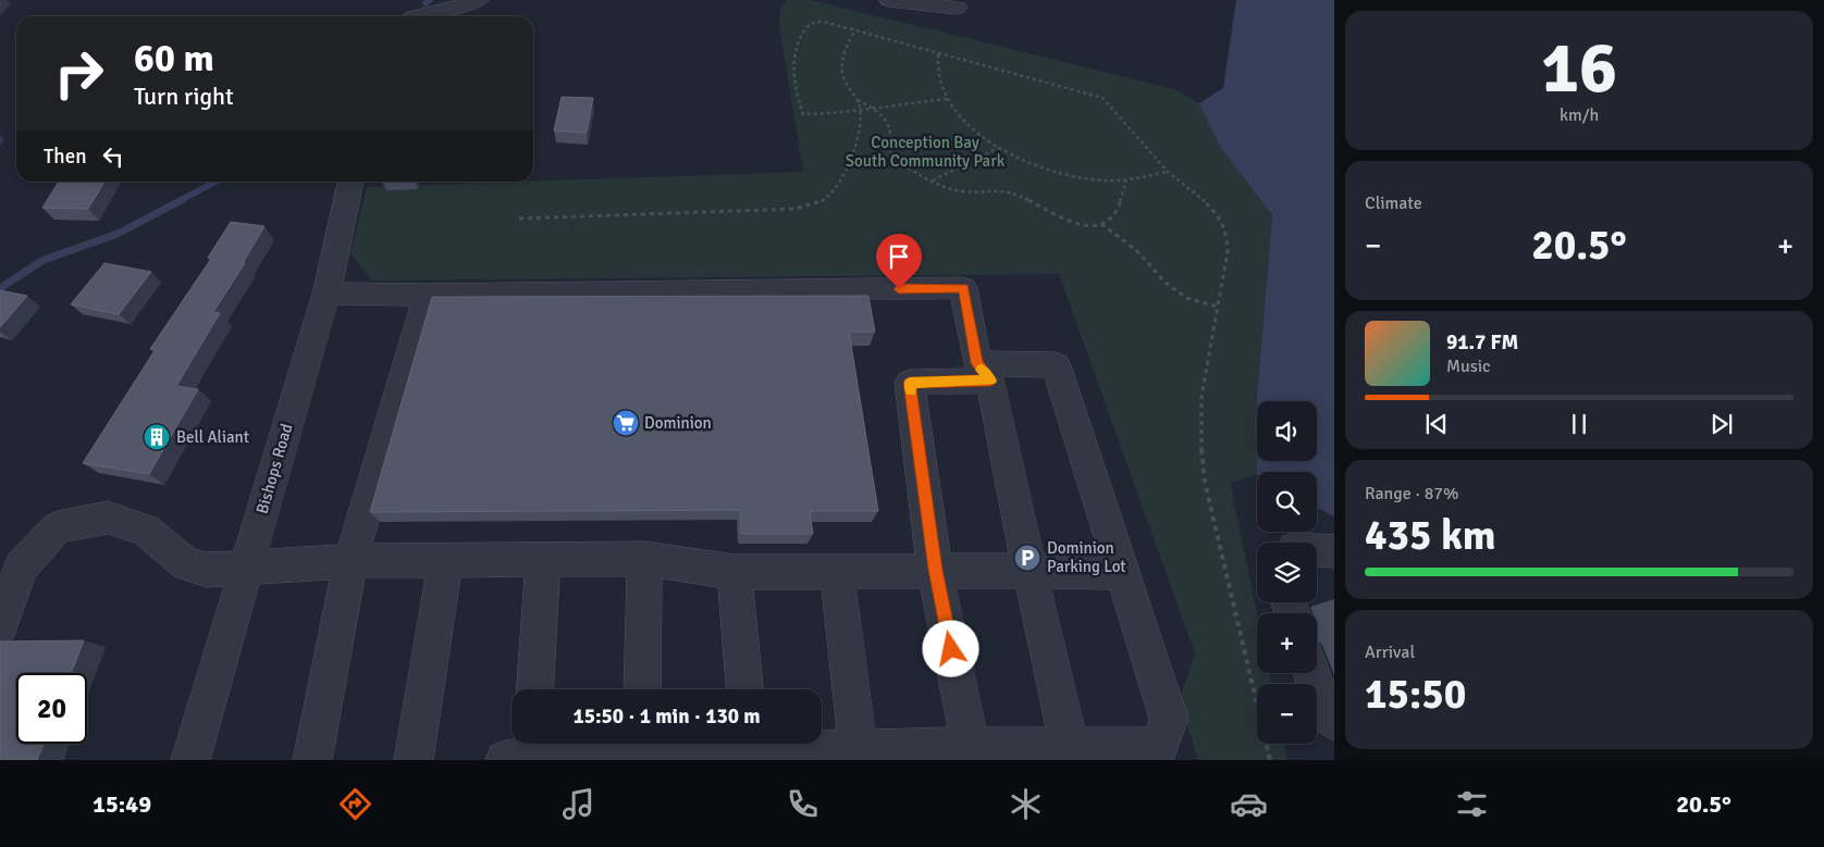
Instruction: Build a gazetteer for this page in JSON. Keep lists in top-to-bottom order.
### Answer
{
  "streets": {
    "street": ["Bishops Road"]
  },
  "parks": ["Conception Bay South Community Park"],
  "places": {
    "supermarket": ["Dominion"],
    "building": ["Bell Aliant"],
    "parking": ["Dominion Parking Lot"]
  },
  "page": {
    "tile": [
      ["16", "km/h"],
      "Climate",
      ["Range · 87%", "435 km"],
      ["Arrival", "15:50"]
    ],
    "turn": ["60 m", "Turn right"],
    "then": "Then",
    "heat": ["−", "20.5°", "+"],
    "song": ["91.7 FM", "Music"],
    "map_buttons": ["+", "−"],
    "limit": "20",
    "trip": "15:50 · 1 min · 130 m",
    "tabs": ["15:49", "20.5°"]
  }
}
